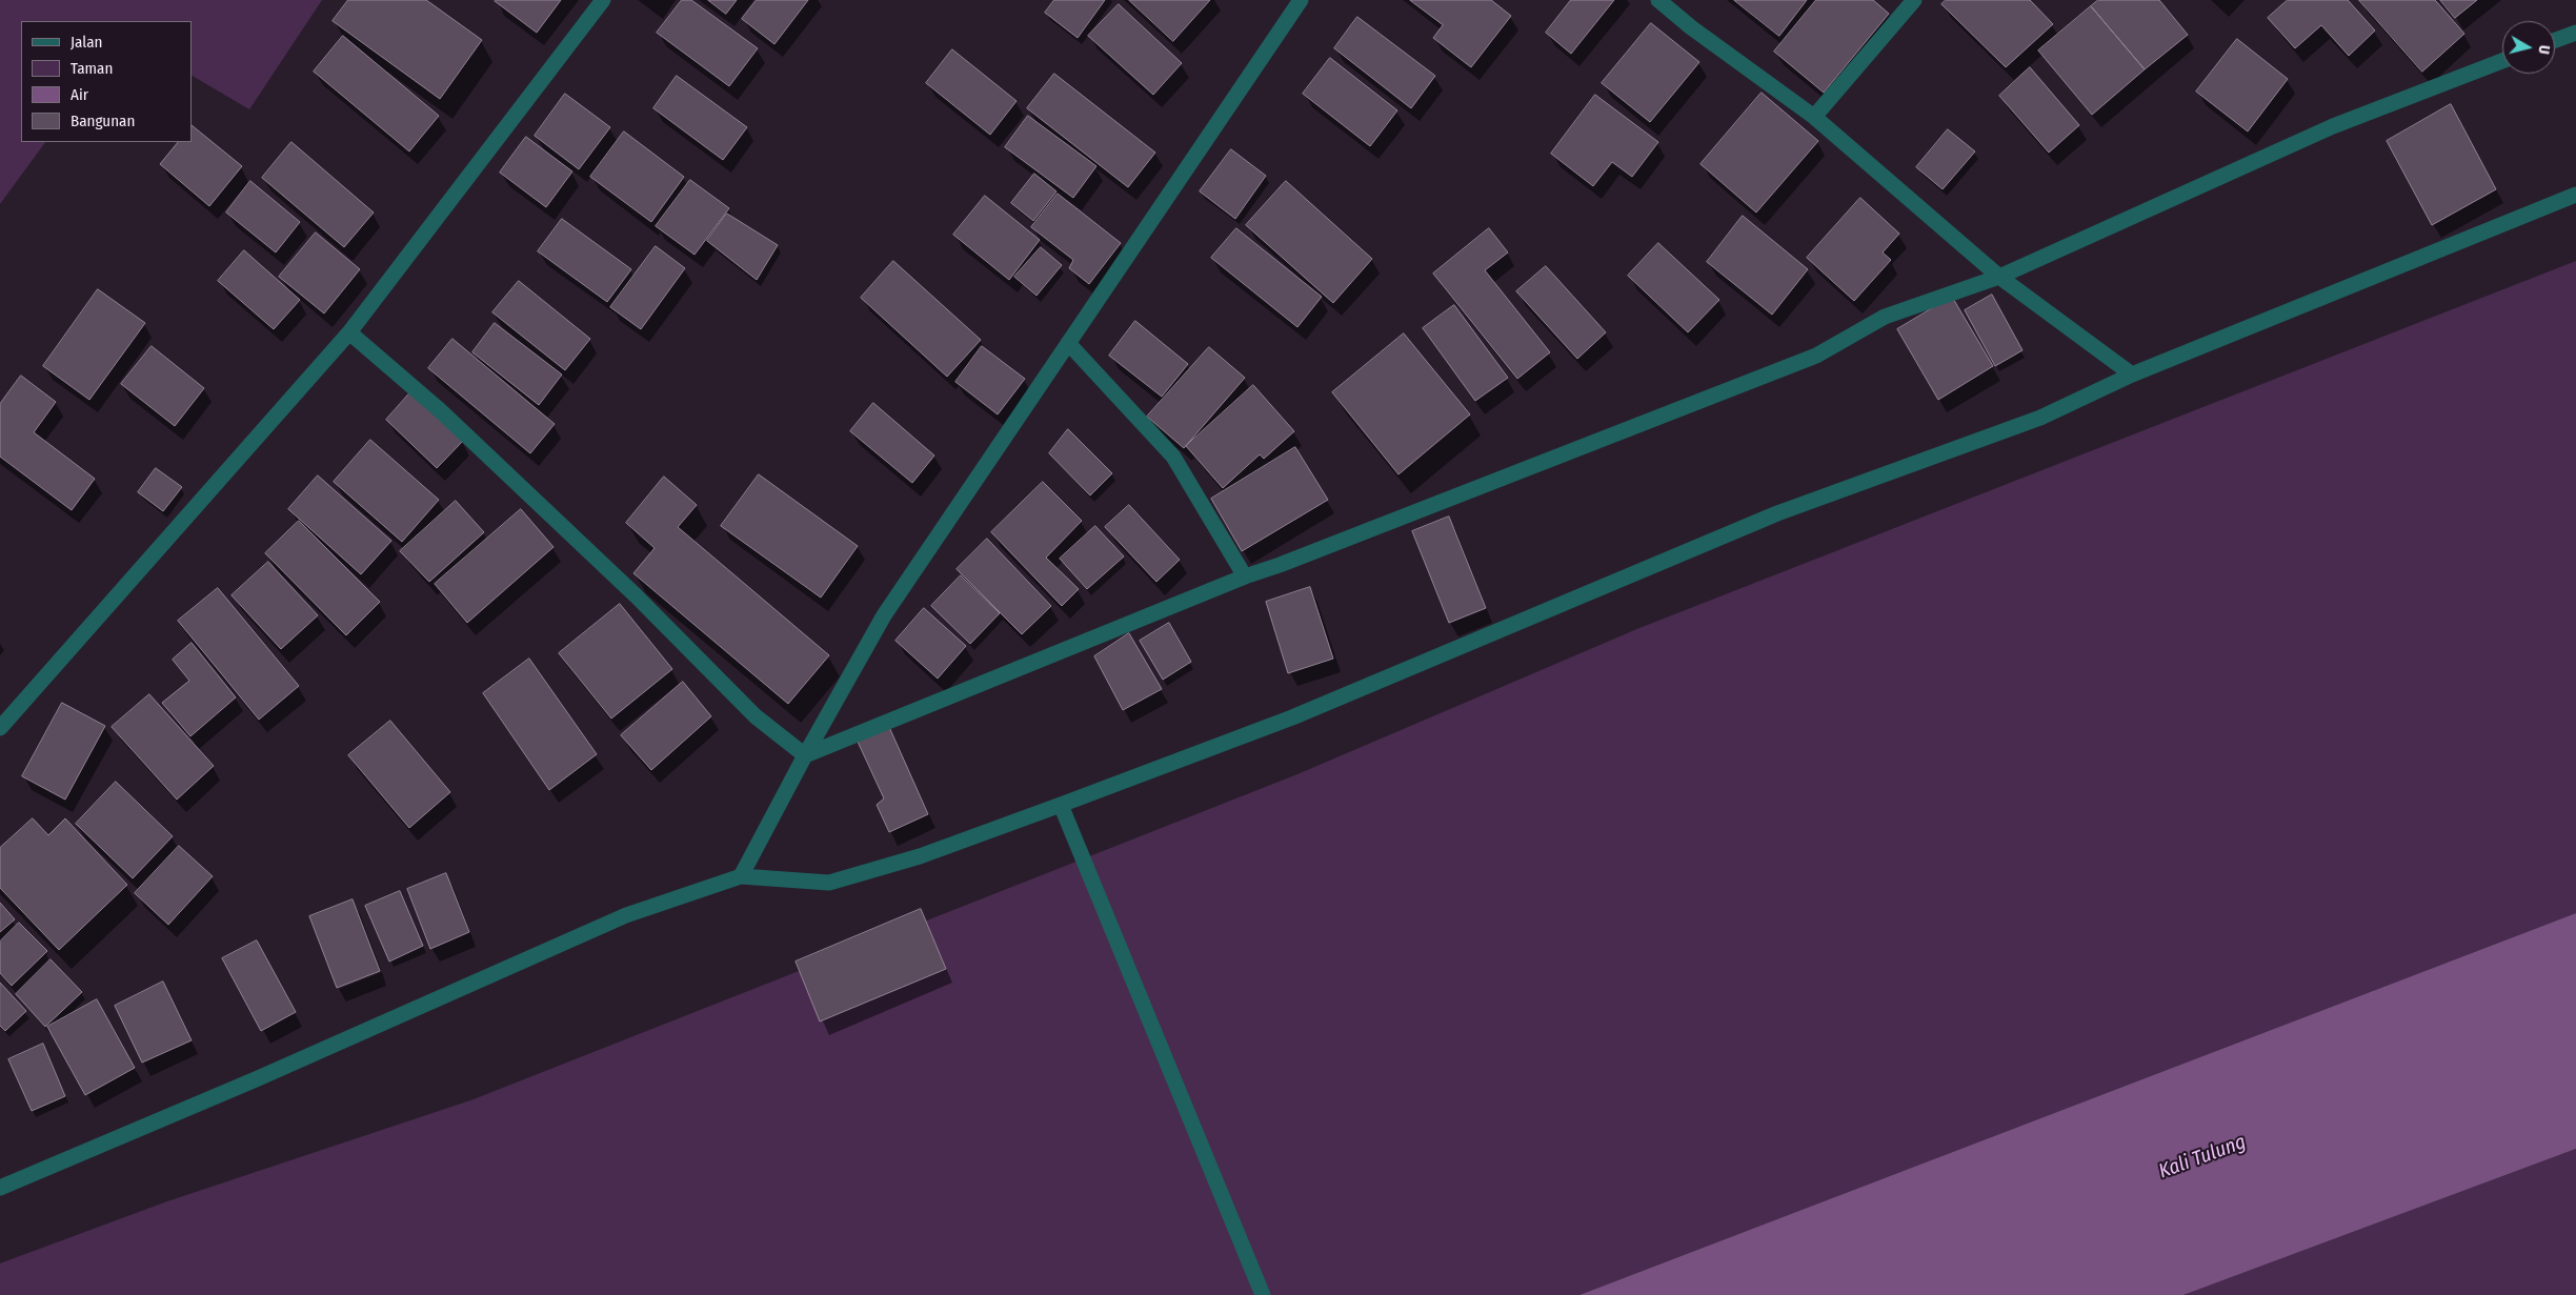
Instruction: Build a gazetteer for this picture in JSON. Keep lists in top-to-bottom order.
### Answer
{
  "water": ["Kali Tulung"],
  "legend": [
    "Jalan",
    "Taman",
    "Air",
    "Bangunan"
  ],
  "north": "right"
}
